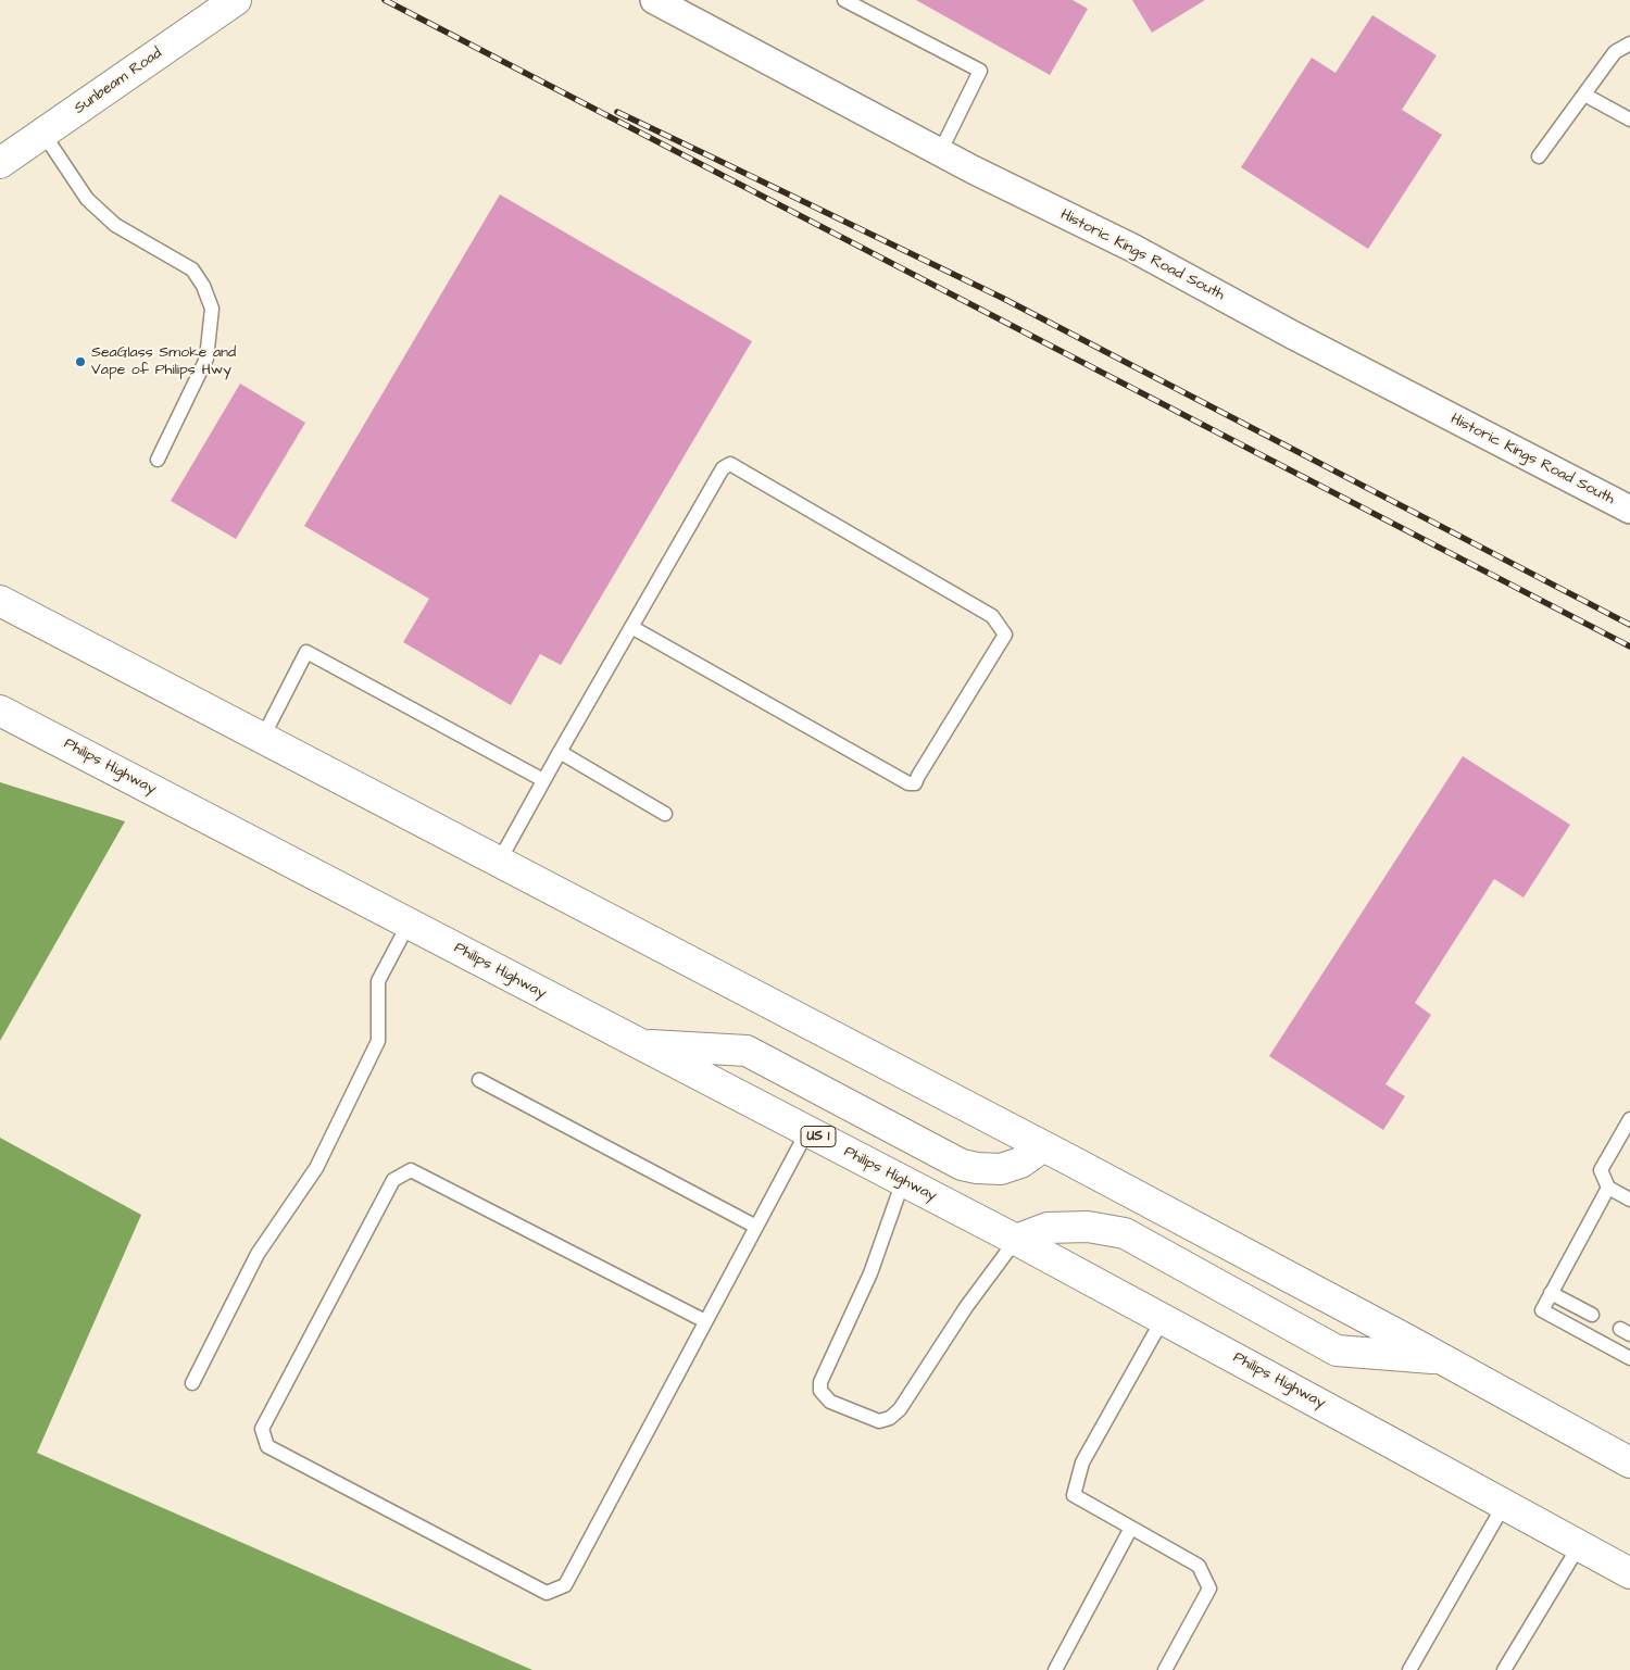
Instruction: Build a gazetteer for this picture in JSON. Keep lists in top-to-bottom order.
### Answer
{
  "streets": {
    "main road": ["Sunbeam Road", "Philips Highway", "US 1"],
    "street": ["Historic Kings Road South"]
  },
  "places": ["SeaGlass Smoke and Vape of Philips Hwy"]
}
